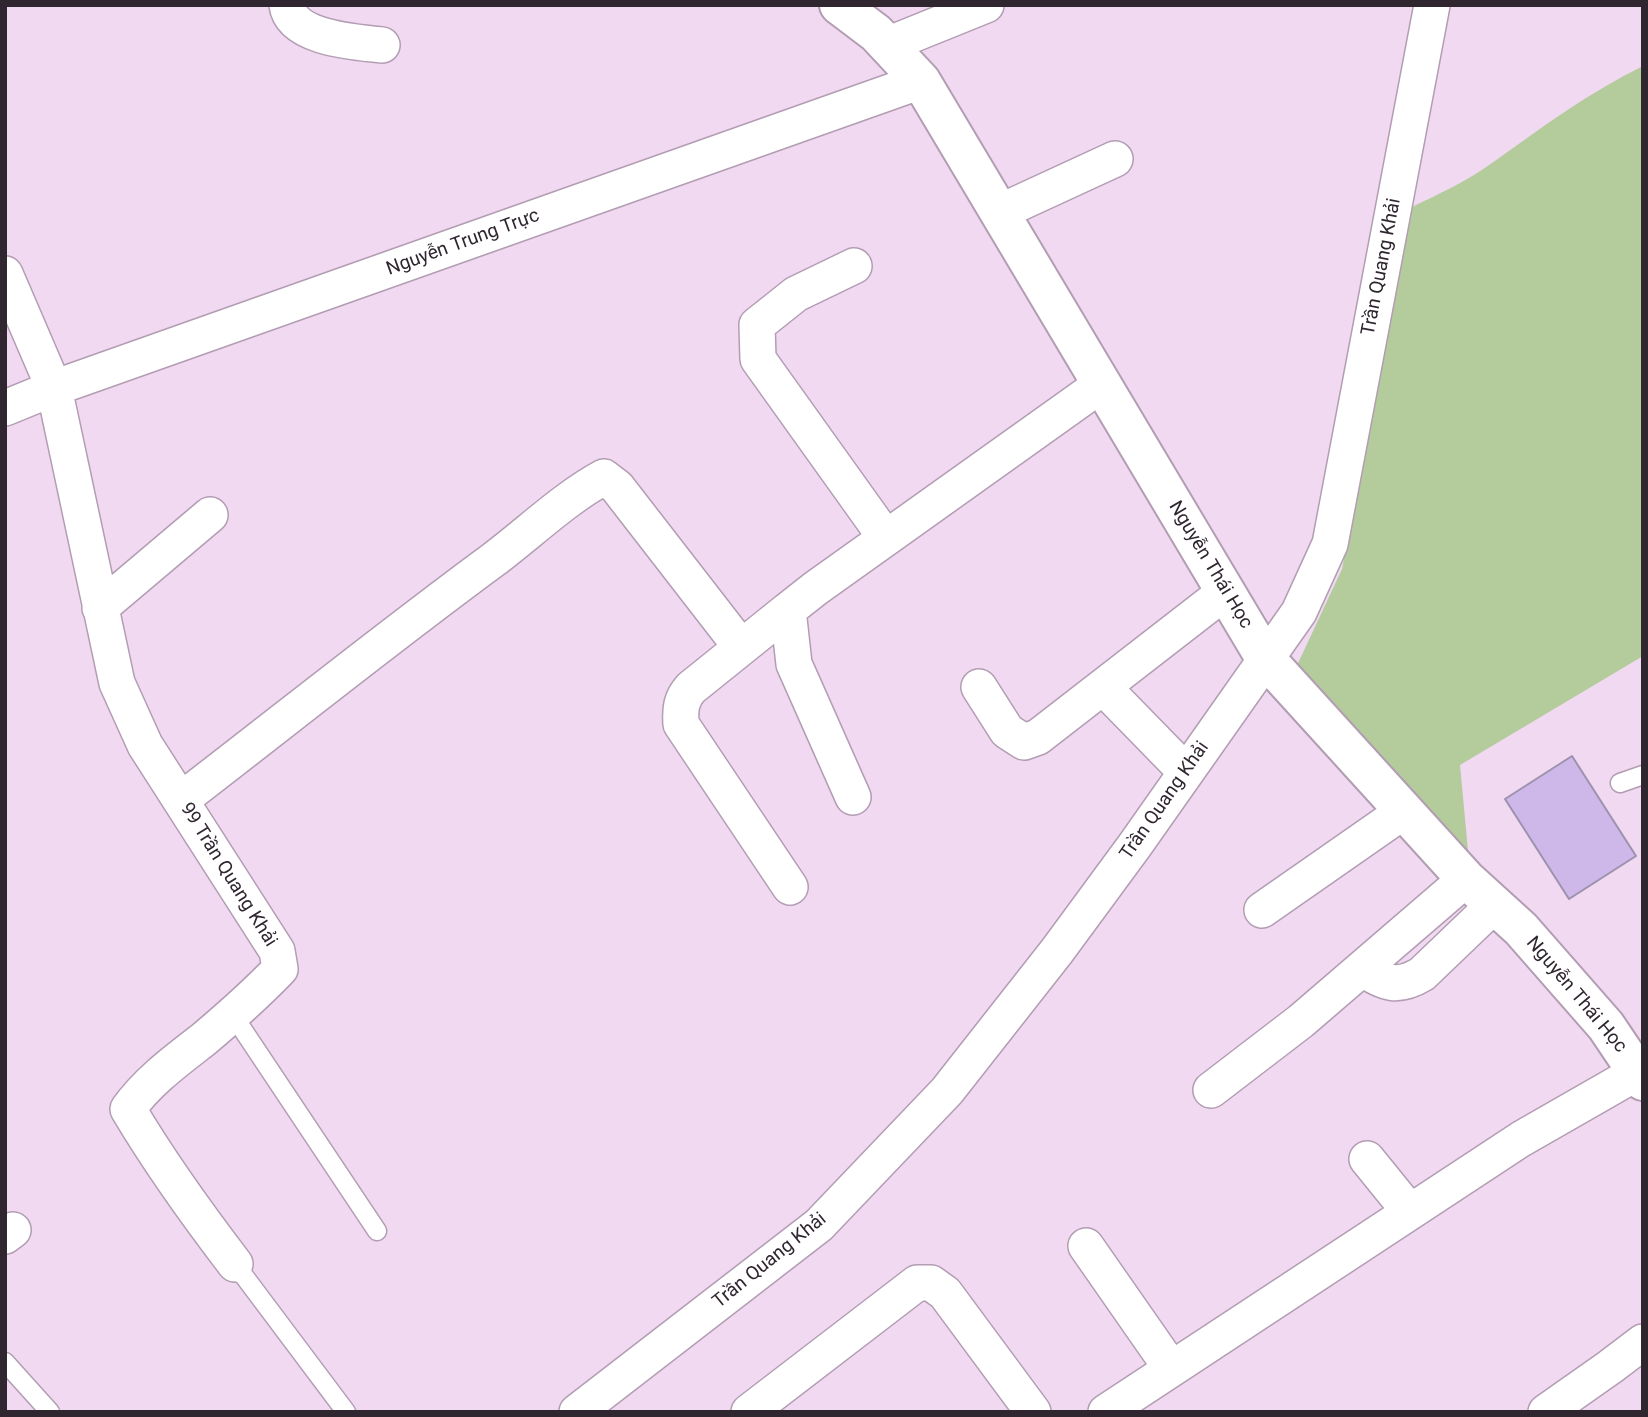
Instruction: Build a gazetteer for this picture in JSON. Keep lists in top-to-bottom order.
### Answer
{
  "streets": {
    "street": [
      "Nguyễn Trung Trực",
      "Trần Quang Khải",
      "Nguyễn Thái Học",
      "99 Trần Quang Khải"
    ]
  },
  "crossings": [
    ["Nguyễn Trung Trực", "Nguyễn Thái Học"],
    ["Nguyễn Trung Trực", "99 Trần Quang Khải"],
    ["Trần Quang Khải", "Nguyễn Thái Học"]
  ]
}
